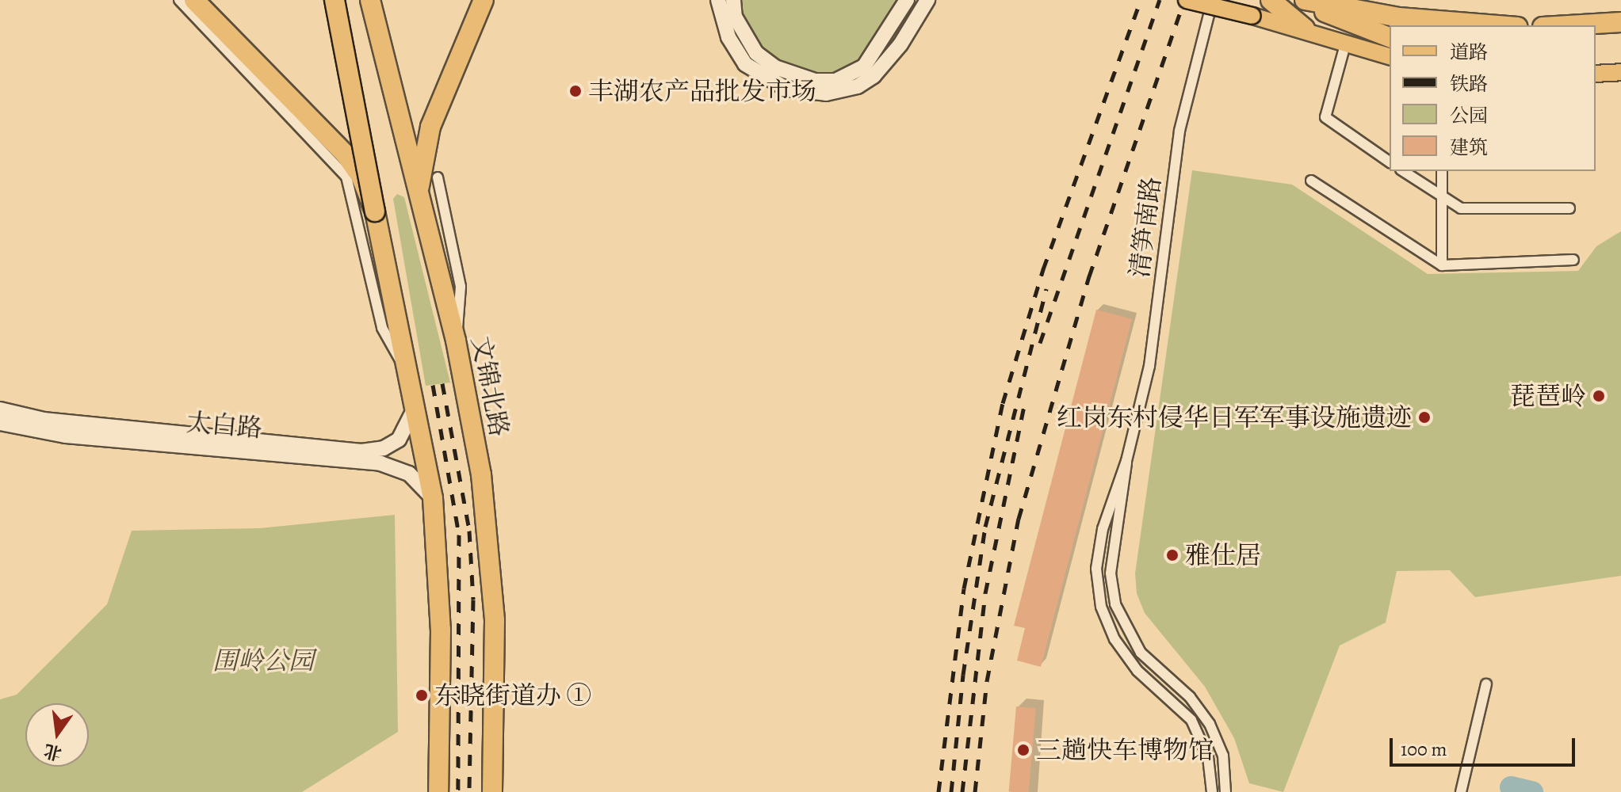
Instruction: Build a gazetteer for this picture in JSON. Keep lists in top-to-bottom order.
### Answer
{
  "streets": {
    "highway": ["文锦北路"],
    "main road": ["太白路"],
    "street": ["清笋南路"]
  },
  "parks": ["围岭公园"],
  "places": [
    "丰湖农产品批发市场",
    "琵琶岭",
    "红岗东村侵华日军军事设施遗迹",
    "雅仕居",
    "东晓街道办 ①",
    "三趟快车博物馆"
  ],
  "legend": [
    "道路",
    "铁路",
    "公园",
    "建筑"
  ],
  "scale_bar": "100 m",
  "north": "bottom"
}
